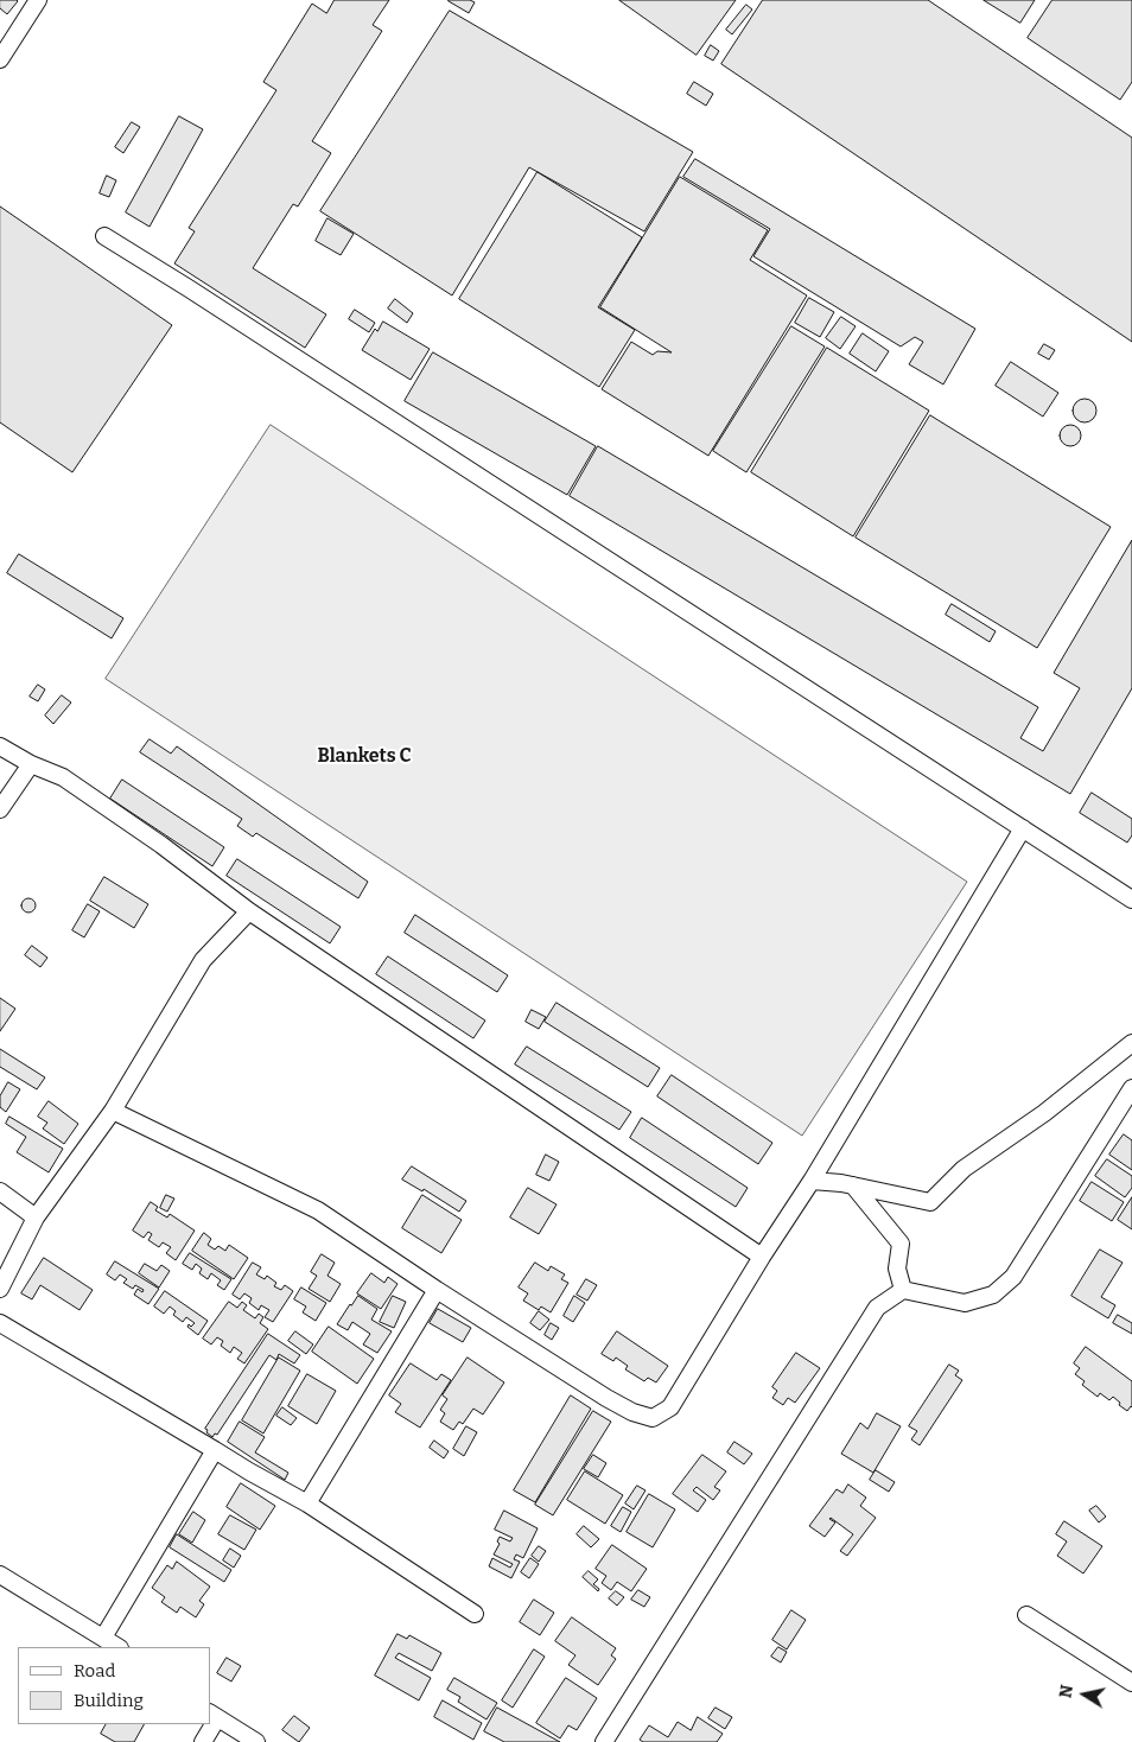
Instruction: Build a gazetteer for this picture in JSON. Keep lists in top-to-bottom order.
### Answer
{
  "districts": ["Blankets C"],
  "legend": ["Road", "Building"],
  "north": "left"
}
